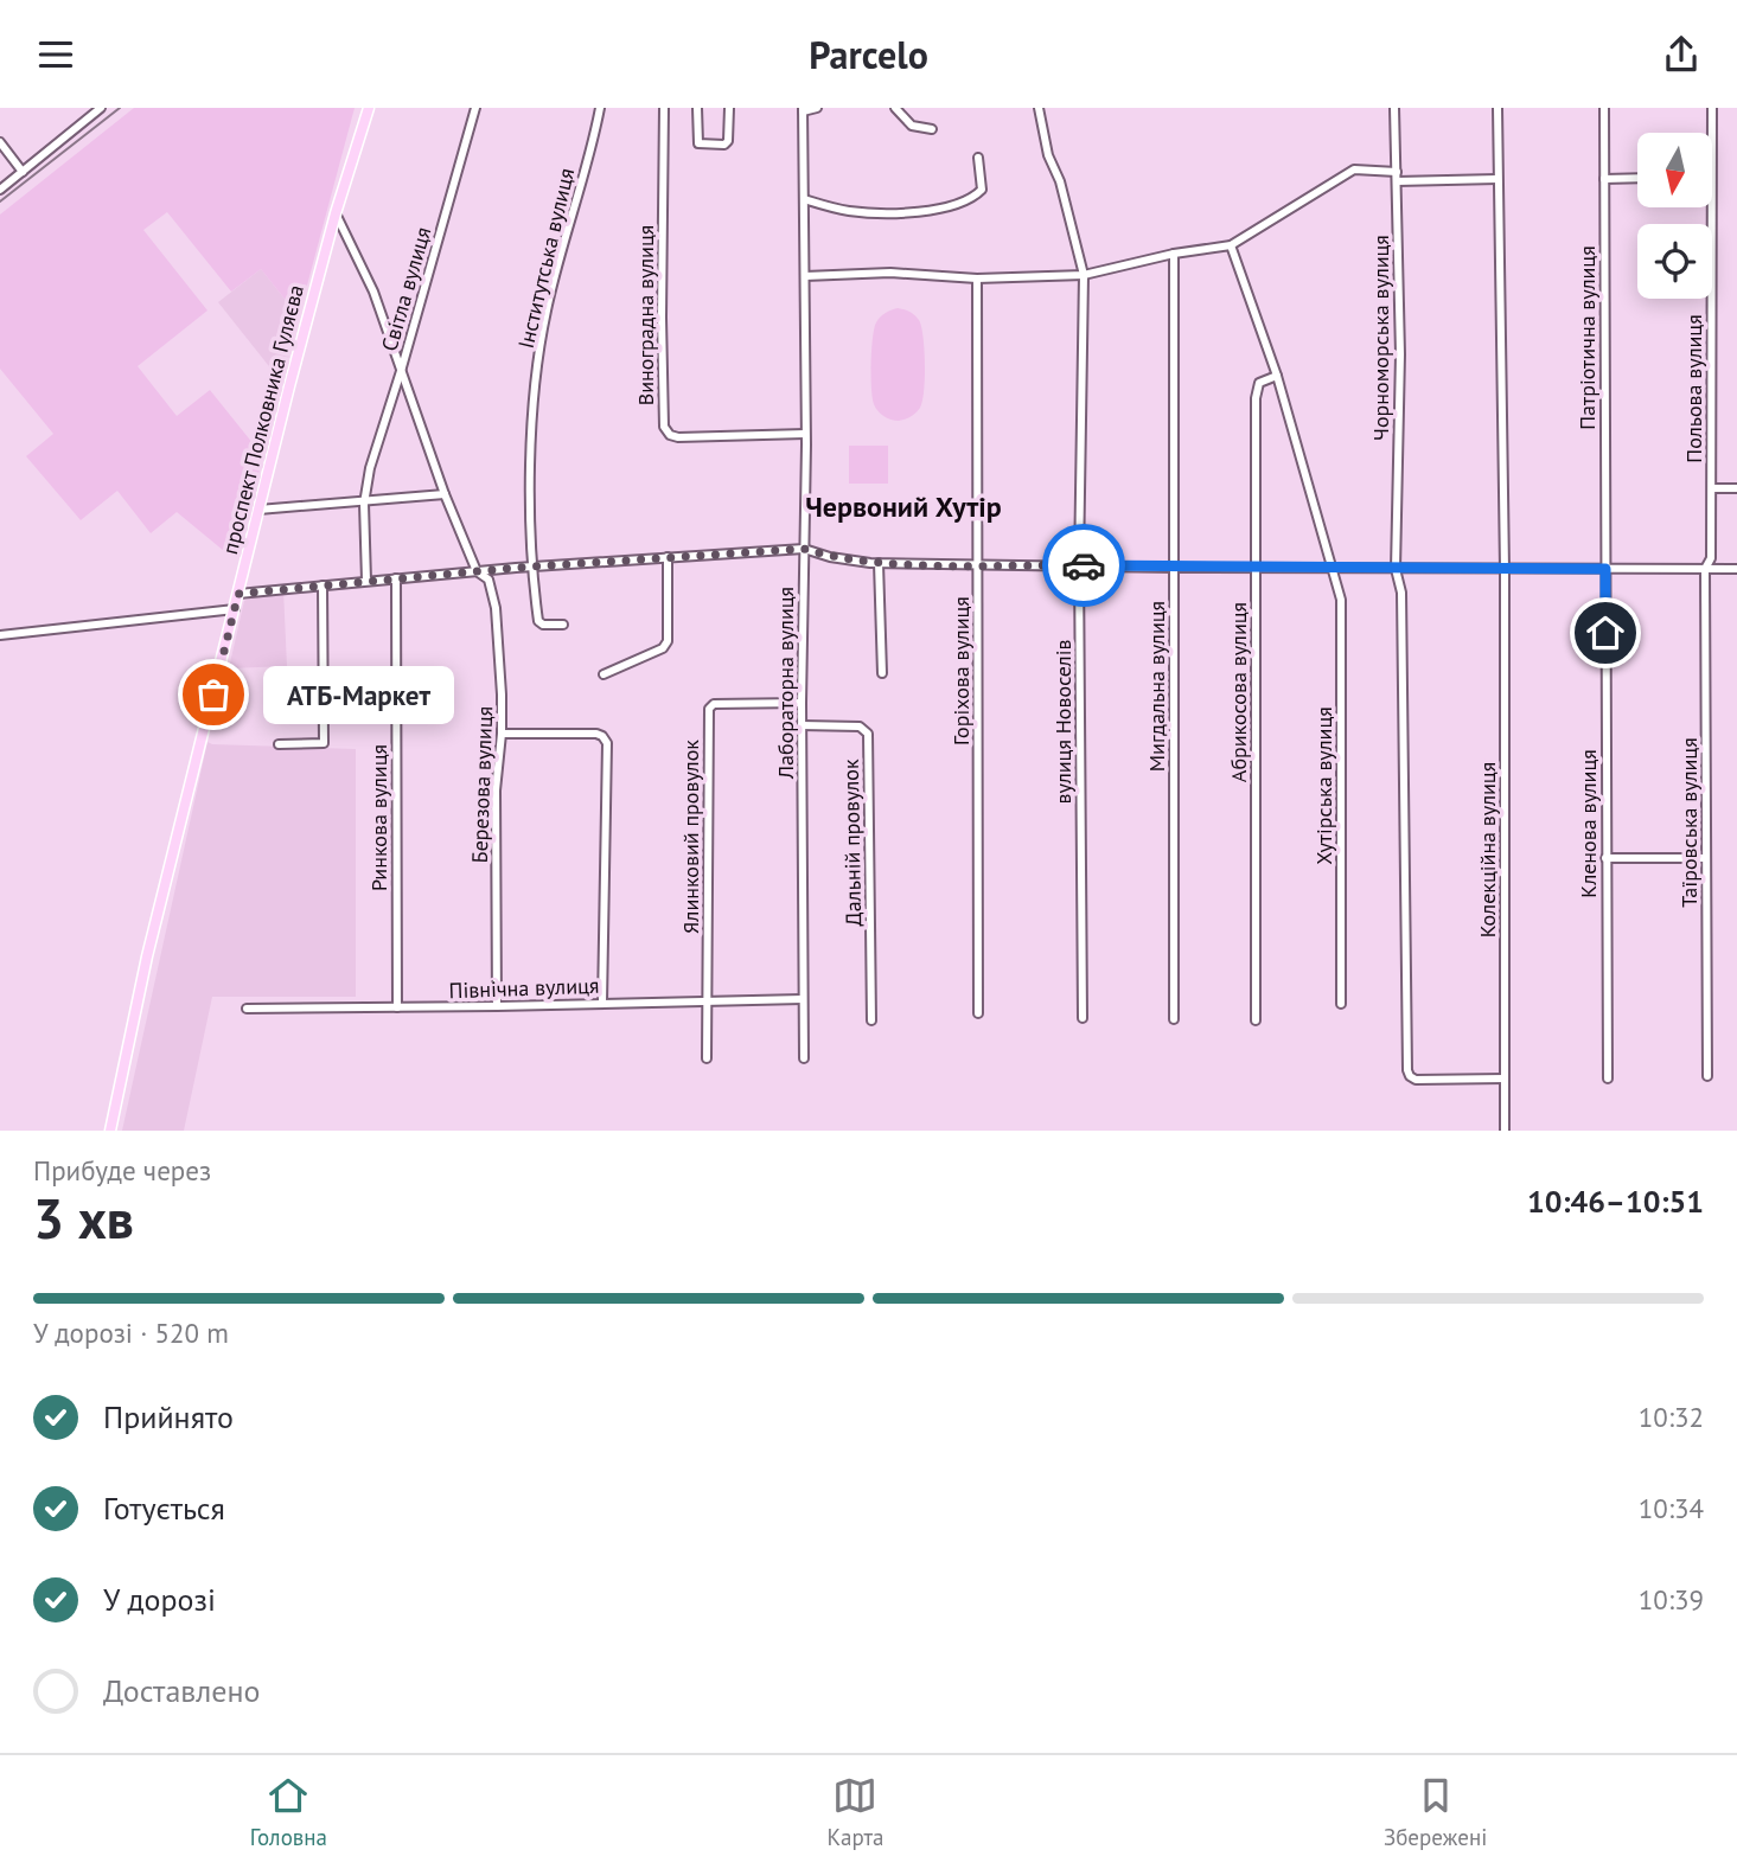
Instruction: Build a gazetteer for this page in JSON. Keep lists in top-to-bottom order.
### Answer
{
  "streets": {
    "main road": ["проспект Полковника Гуляєва"],
    "street": [
      "Інститутська вулиця",
      "Світла вулиця",
      "Виноградна вулиця",
      "Чорноморська вулиця",
      "Патріотична вулиця",
      "Польова вулиця",
      "Горіхова вулиця",
      "Лабораторна вулиця",
      "Мигдальна вулиця",
      "Абрикосова вулиця",
      "вулиця Новоселів",
      "Березова вулиця",
      "Хутірська вулиця",
      "Ринкова вулиця",
      "Таїровська вулиця",
      "Кленова вулиця",
      "Ялинковий провулок",
      "Дальній провулок",
      "Колекційна вулиця",
      "Північна вулиця"
    ]
  },
  "crossings": [
    ["Світла вулиця", "Березова вулиця"],
    ["Виноградна вулиця", "Лабораторна вулиця"],
    ["Патріотична вулиця", "Кленова вулиця"],
    ["Польова вулиця", "Таїровська вулиця"],
    ["Лабораторна вулиця", "Ялинковий провулок"],
    ["Лабораторна вулиця", "Дальній провулок"],
    ["Лабораторна вулиця", "Північна вулиця"],
    ["Березова вулиця", "Північна вулиця"],
    ["Ринкова вулиця", "Північна вулиця"],
    ["Ялинковий провулок", "Північна вулиця"]
  ],
  "districts": ["Червоний Хутір"],
  "places": ["АТБ-Маркет"],
  "north": "bottom",
  "page": {
    "header": "Parcelo",
    "bubble": "АТБ-Маркет",
    "heading": ["3 хв", "Прибуде через", "10:46–10:51"],
    "bar": "У дорозі · 520 m",
    "list": [
      ["Прийнято", "10:32"],
      ["Готується", "10:34"],
      ["У дорозі", "10:39"],
      "Доставлено"
    ],
    "tabs": ["Головна", "Карта", "Збережені"]
  }
}
